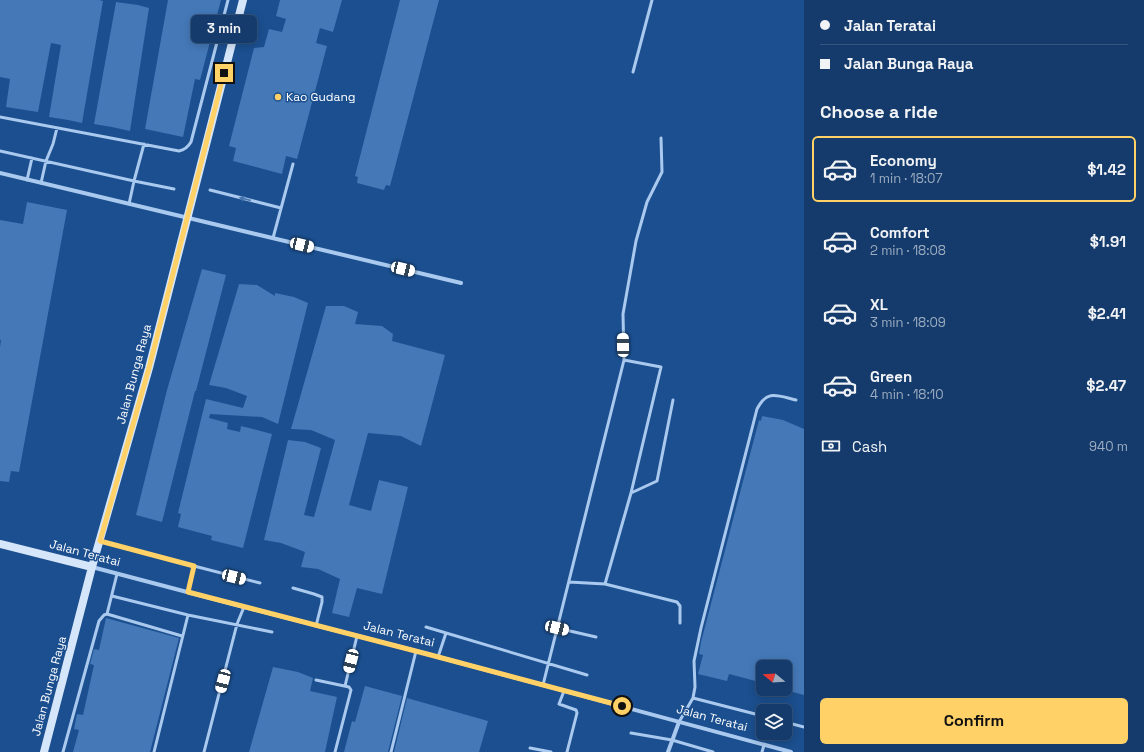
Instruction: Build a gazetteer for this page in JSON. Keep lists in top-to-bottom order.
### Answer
{
  "streets": {
    "street": ["Jalan Bunga Raya", "Jalan Teratai"]
  },
  "crossings": [
    ["Jalan Bunga Raya", "Jalan Teratai"]
  ],
  "places": ["Kao Gudang"],
  "north": "left",
  "page": {
    "banner": ["Jalan Teratai", "Jalan Bunga Raya"],
    "bubble": "3 min",
    "heading": "Choose a ride",
    "list": [
      {
        "name": "Economy",
        "note": "1 min · 18:07",
        "value": "$1.42"
      },
      {
        "name": "Comfort",
        "note": "2 min · 18:08",
        "value": "$1.91"
      },
      {
        "name": "XL",
        "note": "3 min · 18:09",
        "value": "$2.41"
      },
      {
        "name": "Green",
        "note": "4 min · 18:10",
        "value": "$2.47"
      }
    ],
    "pay": ["Cash", "940 m"],
    "buttons": "Confirm"
  }
}
